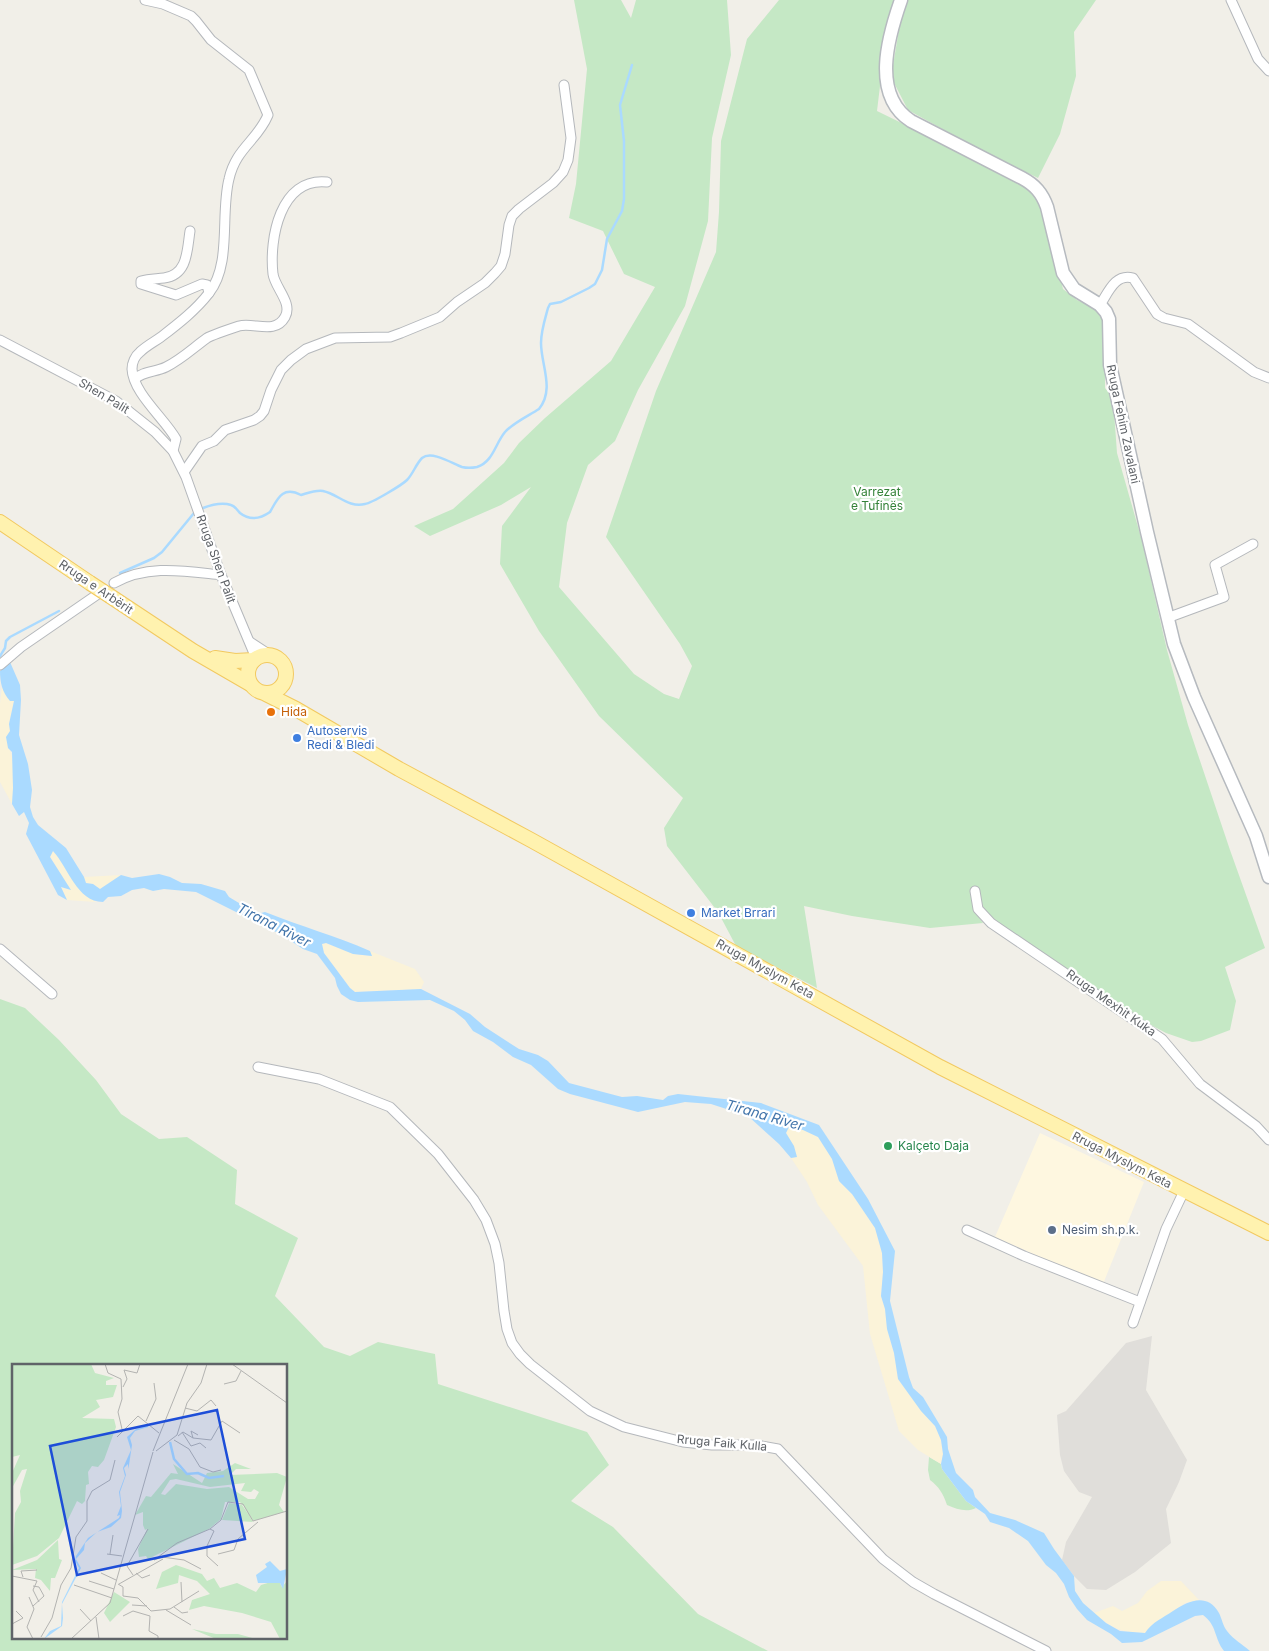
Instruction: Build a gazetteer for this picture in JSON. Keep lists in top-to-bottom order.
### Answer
{
  "streets": {
    "main road": ["Rruga e Arbërit", "Rruga Myslym Keta"],
    "street": [
      "Shen Palit",
      "Rruga Fehim Zavalani",
      "Rruga Shen Palit",
      "Rruga Mexhit Kuka",
      "Rruga Faik Kulla"
    ]
  },
  "crossings": [
    ["Shen Palit", "Rruga Shen Palit"],
    ["Rruga Shen Palit", "Rruga e Arbërit"],
    ["Rruga Shen Palit", "Rruga Myslym Keta"],
    ["Rruga e Arbërit", "Rruga Myslym Keta"]
  ],
  "water": ["Tirana River"],
  "parks": ["Varrezat e Tufinës"],
  "places": [
    "Hida",
    "Autoservis Redi & Bledi",
    "Market Brrari",
    "Kalçeto Daja",
    "Nesim sh.p.k."
  ]
}
